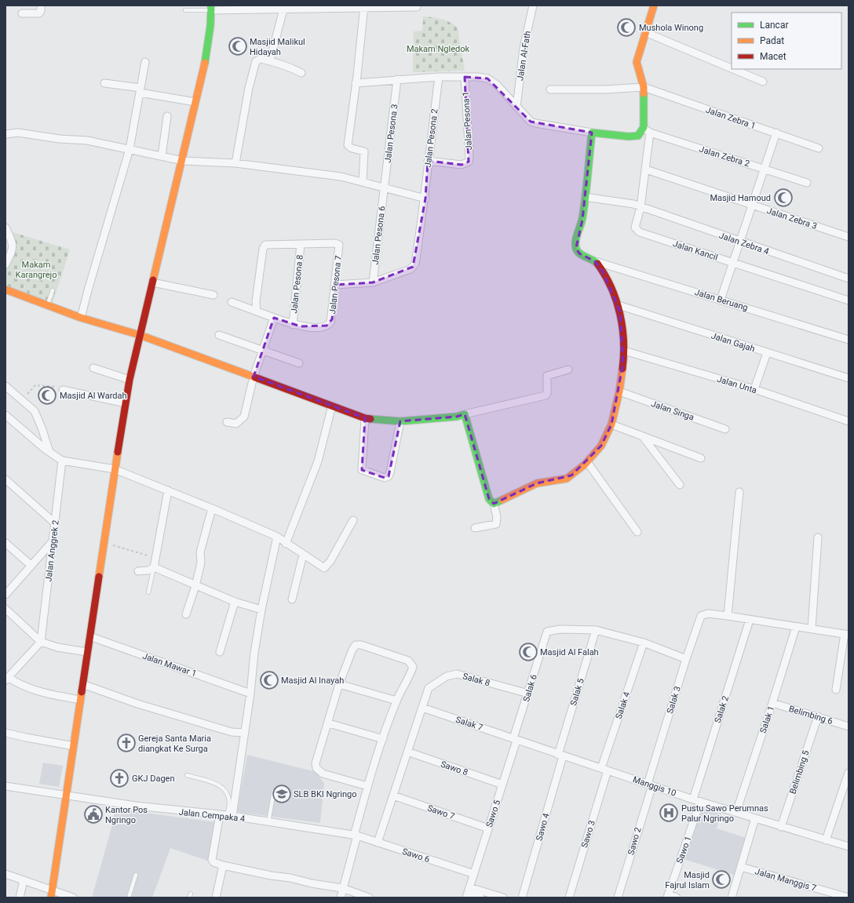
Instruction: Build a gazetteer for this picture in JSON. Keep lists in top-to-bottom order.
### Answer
{
  "streets": {
    "street": [
      "Jalan Al-Fath",
      "Jalan Zebra 1",
      "Jalan Pesona 1",
      "Jalan Pesona 3",
      "Jalan Pesona 2",
      "Jalan Zebra 2",
      "Jalan Zebra 3",
      "Jalan Pesona 6",
      "Jalan Zebra 4",
      "Jalan Kancil",
      "Jalan Pesona 8",
      "Jalan Pesona 7",
      "Jalan Beruang",
      "Jalan Gajah",
      "Jalan Unta",
      "Jalan Singa",
      "Jalan Anggrek 2",
      "Jalan Mawar 1",
      "Salak 8",
      "Salak 6",
      "Salak 5",
      "Salak 3",
      "Salak 4",
      "Salak 2",
      "Belimbing 6",
      "Salak 1",
      "Salak 7",
      "Sawo 8",
      "Belimbing 5",
      "Manggis 10",
      "Sawo 7",
      "Sawo 5",
      "Jalan Cempaka 4",
      "Sawo 4",
      "Sawo 3",
      "Sawo 2",
      "Sawo 1",
      "Sawo 6",
      "Jalan Manggis 7"
    ]
  },
  "crossings": [
    ["Jalan Pesona 1", "Jalan Pesona 2"],
    ["Jalan Pesona 3", "Jalan Pesona 6"],
    ["Jalan Pesona 2", "Jalan Pesona 6"],
    ["Jalan Zebra 2", "Jalan Kancil"],
    ["Jalan Zebra 3", "Jalan Kancil"],
    ["Jalan Zebra 4", "Jalan Kancil"],
    ["Jalan Pesona 8", "Jalan Pesona 7"],
    ["Salak 8", "Salak 6"],
    ["Salak 8", "Salak 7"],
    ["Salak 8", "Sawo 8"],
    ["Salak 8", "Sawo 7"],
    ["Salak 8", "Sawo 6"],
    ["Salak 6", "Salak 5"],
    ["Salak 6", "Salak 7"],
    ["Salak 6", "Manggis 10"],
    ["Salak 6", "Sawo 5"],
    ["Salak 5", "Manggis 10"],
    ["Salak 5", "Sawo 4"],
    ["Salak 3", "Manggis 10"],
    ["Salak 3", "Sawo 2"],
    ["Salak 4", "Manggis 10"],
    ["Salak 4", "Sawo 3"],
    ["Salak 2", "Manggis 10"],
    ["Belimbing 6", "Salak 1"],
    ["Belimbing 6", "Belimbing 5"],
    ["Salak 1", "Manggis 10"],
    ["Salak 7", "Manggis 10"],
    ["Salak 7", "Sawo 5"],
    ["Sawo 8", "Sawo 5"],
    ["Belimbing 5", "Manggis 10"],
    ["Manggis 10", "Sawo 5"],
    ["Manggis 10", "Sawo 4"],
    ["Manggis 10", "Sawo 3"],
    ["Manggis 10", "Sawo 2"],
    ["Manggis 10", "Sawo 1"],
    ["Sawo 7", "Sawo 5"],
    ["Sawo 5", "Sawo 6"],
    ["Jalan Cempaka 4", "Sawo 6"]
  ],
  "parks": ["Makam Ngledok", "Makam Karangrejo"],
  "places": {
    "mosque": [
      "Mushola Winong",
      "Masjid Malikul Hidayah",
      "Masjid Hamoud",
      "Masjid Al Wardah",
      "Masjid Al Falah",
      "Masjid Al Inayah",
      "Masjid Fajrul Islam"
    ],
    "church": ["Gereja Santa Maria diangkat Ke Surga", "GKJ Dagen"],
    "school or university": ["SLB BKI Ngringo"],
    "hospital": ["Pustu Sawo Perumnas Palur Ngringo"],
    "public building": ["Kantor Pos Ngringo"]
  },
  "legend": ["Lancar", "Padat", "Macet"]
}
